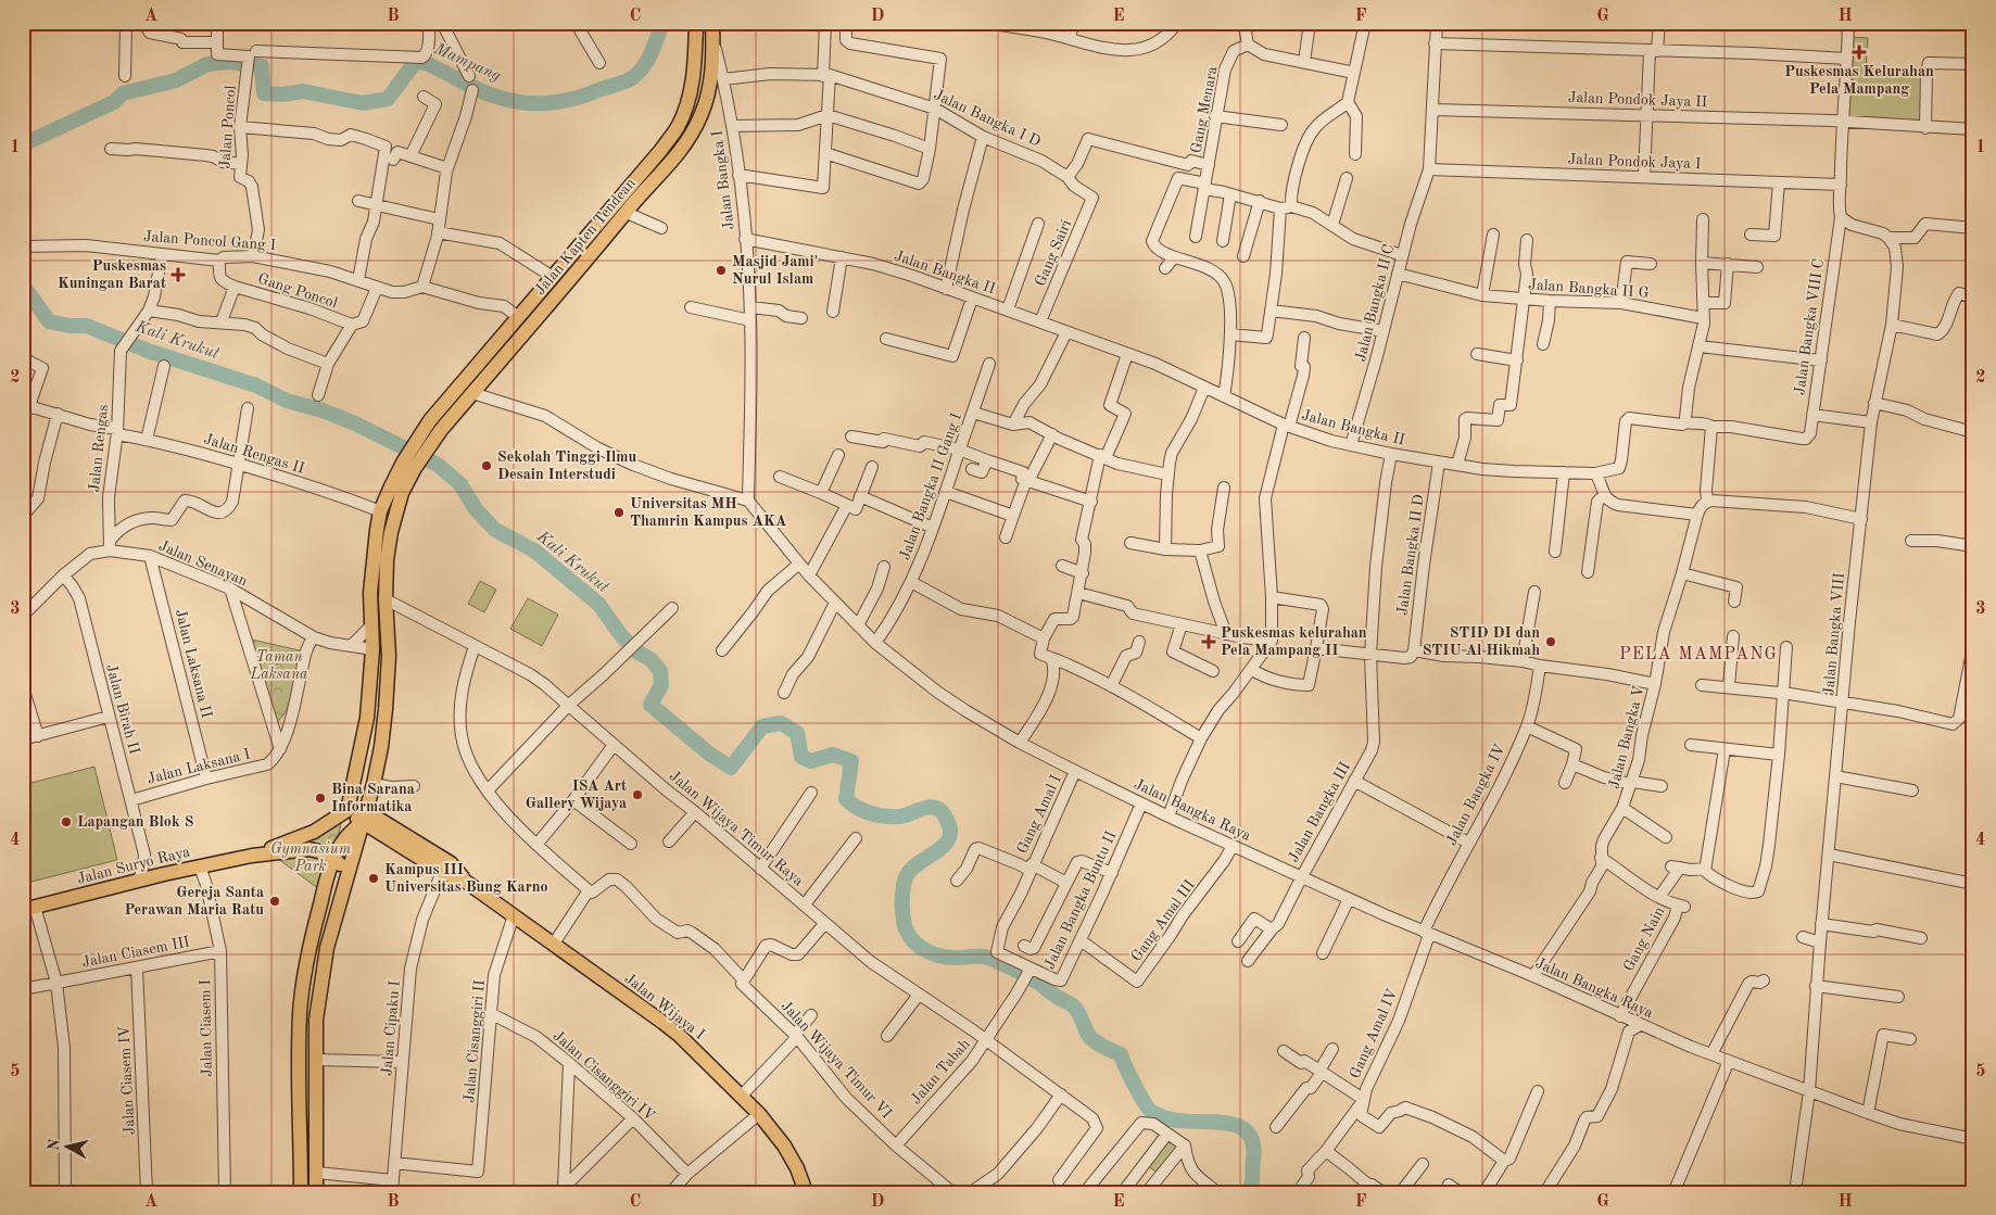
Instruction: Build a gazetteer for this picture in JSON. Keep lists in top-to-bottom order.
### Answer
{
  "streets": {
    "main road": ["Jalan Kapten Tendean", "Jalan Suryo Raya", "Jalan Wijaya I"],
    "street": [
      "Jalan Pondok Jaya II",
      "Gang Menara",
      "Jalan Bangka I D",
      "Jalan Poncol",
      "Jalan Pondok Jaya I",
      "Jalan Bangka I",
      "Jalan Poncol Gang I",
      "Gang Sairi",
      "Jalan Bangka II",
      "Jalan Bangka II G",
      "Gang Poncol",
      "Jalan Bangka II C",
      "Jalan Bangka VIII C",
      "Jalan Rengas",
      "Jalan Rengas II",
      "Jalan Bangka II Gang I",
      "Jalan Bangka II D",
      "Jalan Senayan",
      "Jalan Bangka VIII",
      "Jalan Laksana II",
      "Jalan Birah II",
      "Jalan Bangka V",
      "Jalan Laksana I",
      "Jalan Bangka IV",
      "Jalan Bangka Raya",
      "Jalan Bangka III",
      "Gang Amal I",
      "Jalan Wijaya Timur Raya",
      "Jalan Bangka Buntu II",
      "Gang Amal III",
      "Gang Nain",
      "Jalan Ciasem III",
      "Jalan Ciasem I",
      "Jalan Cipaku I",
      "Gang Amal IV",
      "Jalan Cisanggiri II",
      "Jalan Wijaya Timur VI",
      "Jalan Tabah",
      "Jalan Cisanggiri IV",
      "Jalan Ciasem IV"
    ]
  },
  "crossings": [
    ["Jalan Pondok Jaya II", "Jalan Bangka II C"],
    ["Jalan Pondok Jaya II", "Jalan Bangka VIII C"],
    ["Jalan Bangka I D", "Jalan Bangka I"],
    ["Jalan Bangka I D", "Gang Sairi"],
    ["Jalan Poncol", "Jalan Poncol Gang I"],
    ["Jalan Pondok Jaya I", "Jalan Bangka II C"],
    ["Jalan Pondok Jaya I", "Jalan Bangka VIII C"],
    ["Jalan Bangka I", "Jalan Kapten Tendean"],
    ["Jalan Bangka I", "Jalan Bangka II"],
    ["Jalan Bangka I", "Jalan Bangka Raya"],
    ["Jalan Poncol Gang I", "Gang Poncol"],
    ["Gang Sairi", "Jalan Bangka II"],
    ["Jalan Bangka II", "Jalan Bangka II C"],
    ["Jalan Bangka II", "Jalan Bangka II D"],
    ["Jalan Bangka II", "Jalan Bangka III"],
    ["Jalan Bangka II G", "Jalan Bangka II C"],
    ["Jalan Rengas", "Jalan Rengas II"],
    ["Jalan Rengas", "Jalan Senayan"],
    ["Jalan Bangka II Gang I", "Jalan Bangka Raya"],
    ["Jalan Senayan", "Jalan Laksana II"],
    ["Jalan Senayan", "Jalan Birah II"],
    ["Jalan Bangka VIII", "Jalan Bangka Raya"],
    ["Jalan Laksana II", "Jalan Laksana I"],
    ["Jalan Birah II", "Jalan Laksana I"],
    ["Jalan Birah II", "Jalan Suryo Raya"],
    ["Jalan Bangka V", "Jalan Bangka Raya"],
    ["Jalan Bangka IV", "Jalan Bangka Raya"],
    ["Jalan Bangka IV", "Gang Amal IV"],
    ["Jalan Bangka Raya", "Jalan Bangka III"],
    ["Jalan Bangka Raya", "Gang Amal I"],
    ["Jalan Bangka Raya", "Jalan Bangka Buntu II"],
    ["Jalan Bangka Raya", "Gang Amal III"],
    ["Jalan Bangka Raya", "Gang Nain"],
    ["Jalan Bangka Raya", "Gang Amal IV"],
    ["Gang Amal I", "Jalan Bangka Buntu II"],
    ["Gang Amal I", "Jalan Tabah"],
    ["Jalan Wijaya Timur Raya", "Jalan Tabah"],
    ["Jalan Suryo Raya", "Jalan Wijaya I"],
    ["Jalan Suryo Raya", "Jalan Ciasem I"],
    ["Jalan Bangka Buntu II", "Gang Amal III"],
    ["Jalan Bangka Buntu II", "Jalan Tabah"],
    ["Jalan Ciasem III", "Jalan Ciasem I"],
    ["Jalan Ciasem III", "Jalan Ciasem IV"],
    ["Jalan Wijaya I", "Jalan Cipaku I"],
    ["Jalan Wijaya I", "Jalan Cisanggiri II"],
    ["Jalan Cipaku I", "Jalan Cisanggiri II"],
    ["Jalan Cisanggiri II", "Jalan Cisanggiri IV"],
    ["Jalan Wijaya Timur VI", "Jalan Tabah"]
  ],
  "districts": ["PELA MAMPANG"],
  "water": ["Mampang", "Kali Krukut"],
  "parks": ["Taman Laksana", "Gymnasium Park"],
  "places": {
    "health": ["Puskesmas Kelurahan Pela Mampang", "Puskesmas Kuningan Barat", "Puskesmas kelurahan Pela Mampang II"],
    "other": [
      "Masjid Jami' Nurul Islam",
      "Sekolah Tinggi Ilmu Desain Interstudi",
      "Universitas MH Thamrin Kampus AKA",
      "STID DI dan STIU Al Hikmah",
      "ISA Art Gallery Wijaya",
      "Bina Sarana Informatika",
      "Lapangan Blok S",
      "Kampus III Universitas Bung Karno",
      "Gereja Santa Perawan Maria Ratu"
    ]
  },
  "north": "left",
  "grid": {
    "columns": [
      "A",
      "B",
      "C",
      "D",
      "E",
      "F",
      "G",
      "H"
    ],
    "rows": [
      "1",
      "2",
      "3",
      "4",
      "5"
    ]
  }
}
